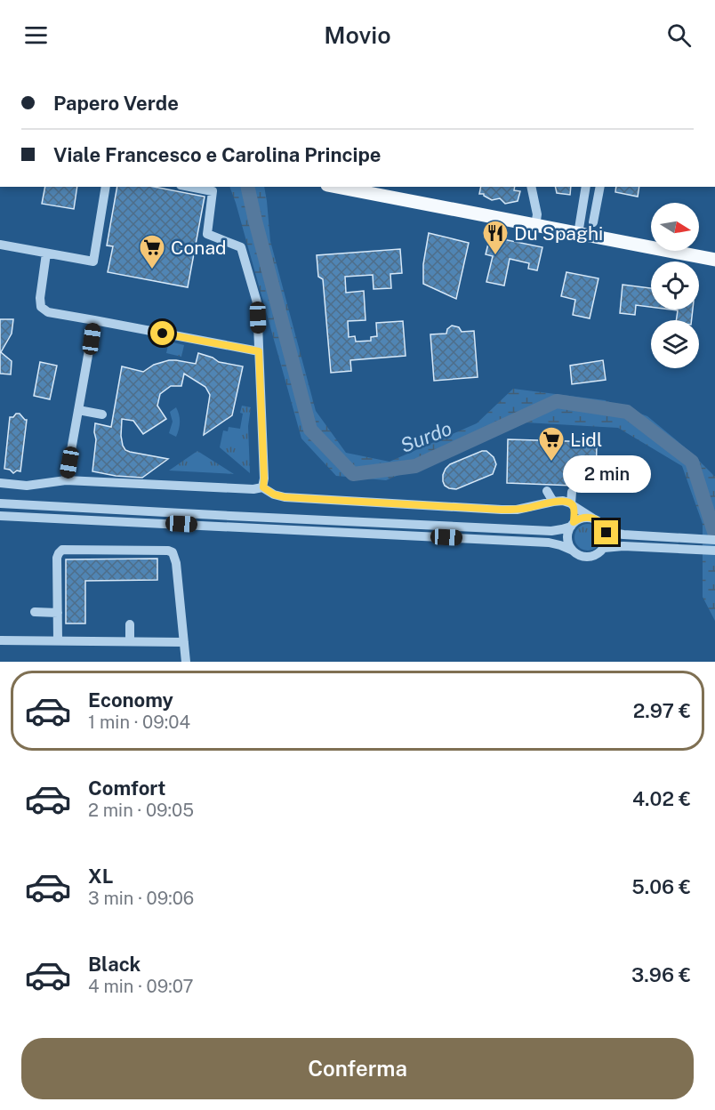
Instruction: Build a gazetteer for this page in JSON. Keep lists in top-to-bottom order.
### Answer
{
  "water": ["Surdo"],
  "places": {
    "restaurant": ["Du Spaghi"],
    "supermarket": ["Conad", "Lidl"]
  },
  "north": "right",
  "page": {
    "header": "Movio",
    "banner": ["Papero Verde", "Viale Francesco e Carolina Principe"],
    "bubble": "2 min",
    "list": [
      {
        "name": "Economy",
        "note": "1 min · 09:04",
        "value": "2.97 €"
      },
      {
        "name": "Comfort",
        "note": "2 min · 09:05",
        "value": "4.02 €"
      },
      {
        "name": "XL",
        "note": "3 min · 09:06",
        "value": "5.06 €"
      },
      {
        "name": "Black",
        "note": "4 min · 09:07",
        "value": "3.96 €"
      }
    ],
    "buttons": "Conferma"
  }
}
